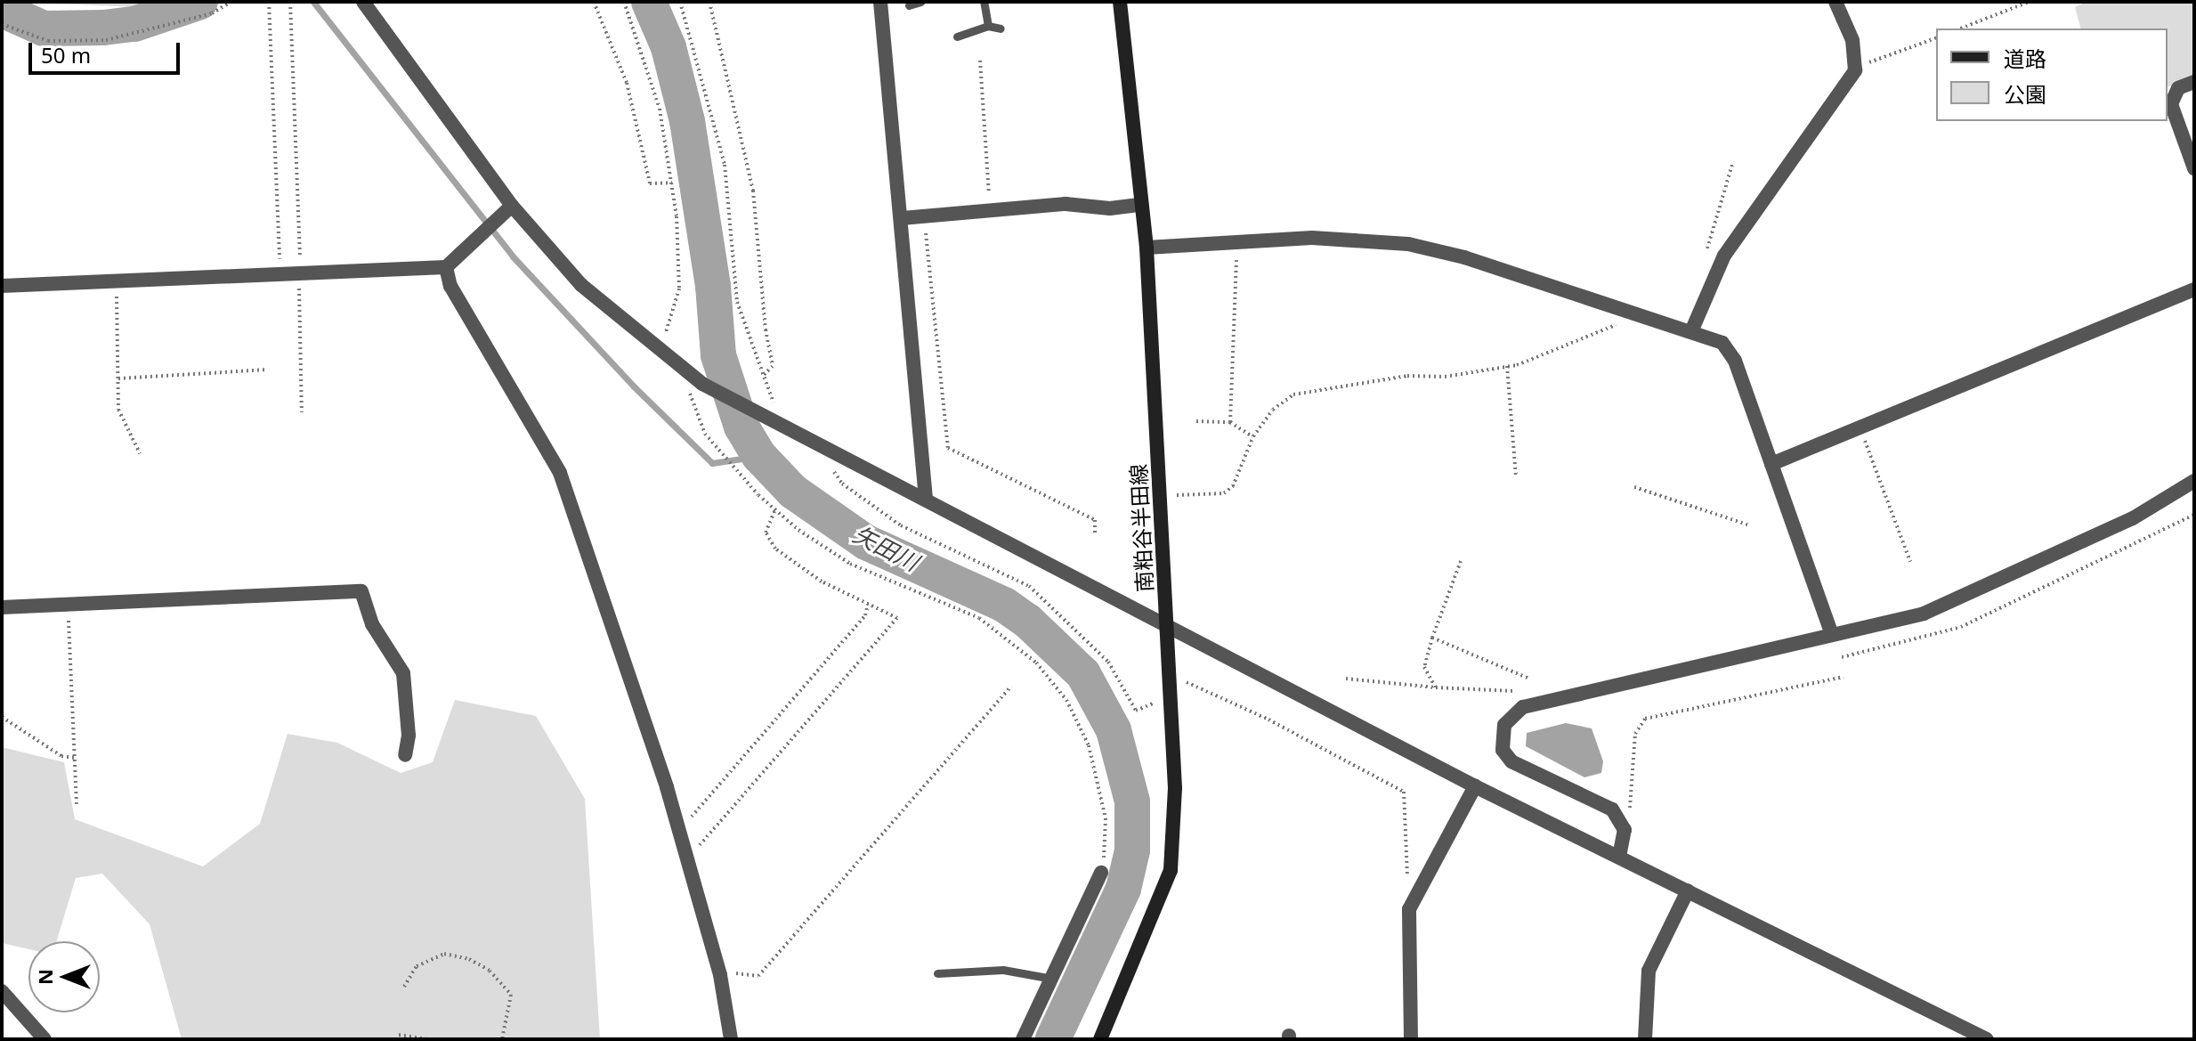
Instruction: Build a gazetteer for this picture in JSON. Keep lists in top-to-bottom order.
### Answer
{
  "streets": {
    "main road": ["南粕谷半田線"]
  },
  "water": ["矢田川"],
  "legend": ["道路", "公園"],
  "scale_bar": "50 m",
  "north": "left"
}
